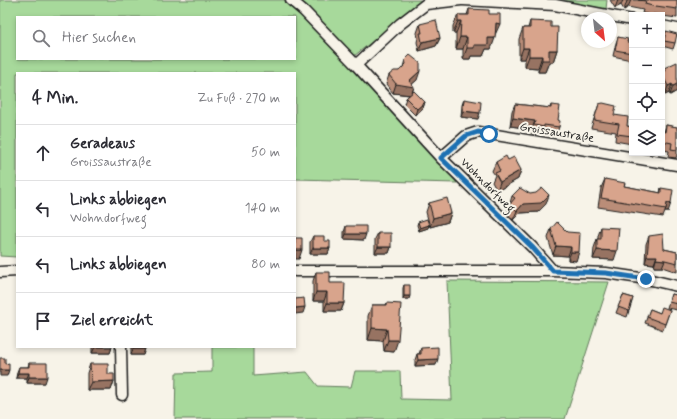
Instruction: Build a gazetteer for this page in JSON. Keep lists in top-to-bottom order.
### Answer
{
  "streets": {
    "street": ["Groissaustraße", "Wohndorfweg"]
  },
  "crossings": [
    ["Groissaustraße", "Wohndorfweg"]
  ],
  "north": "bottom right",
  "page": {
    "map_buttons": ["+", "−"],
    "search": "Hier suchen",
    "heading": ["4 Min.", "Zu Fuß · 270 m"],
    "list": [
      ["Geradeaus", "Groissaustraße", "50 m"],
      ["Links abbiegen", "Wohndorfweg", "140 m"],
      ["Links abbiegen", "80 m"],
      "Ziel erreicht"
    ]
  }
}
